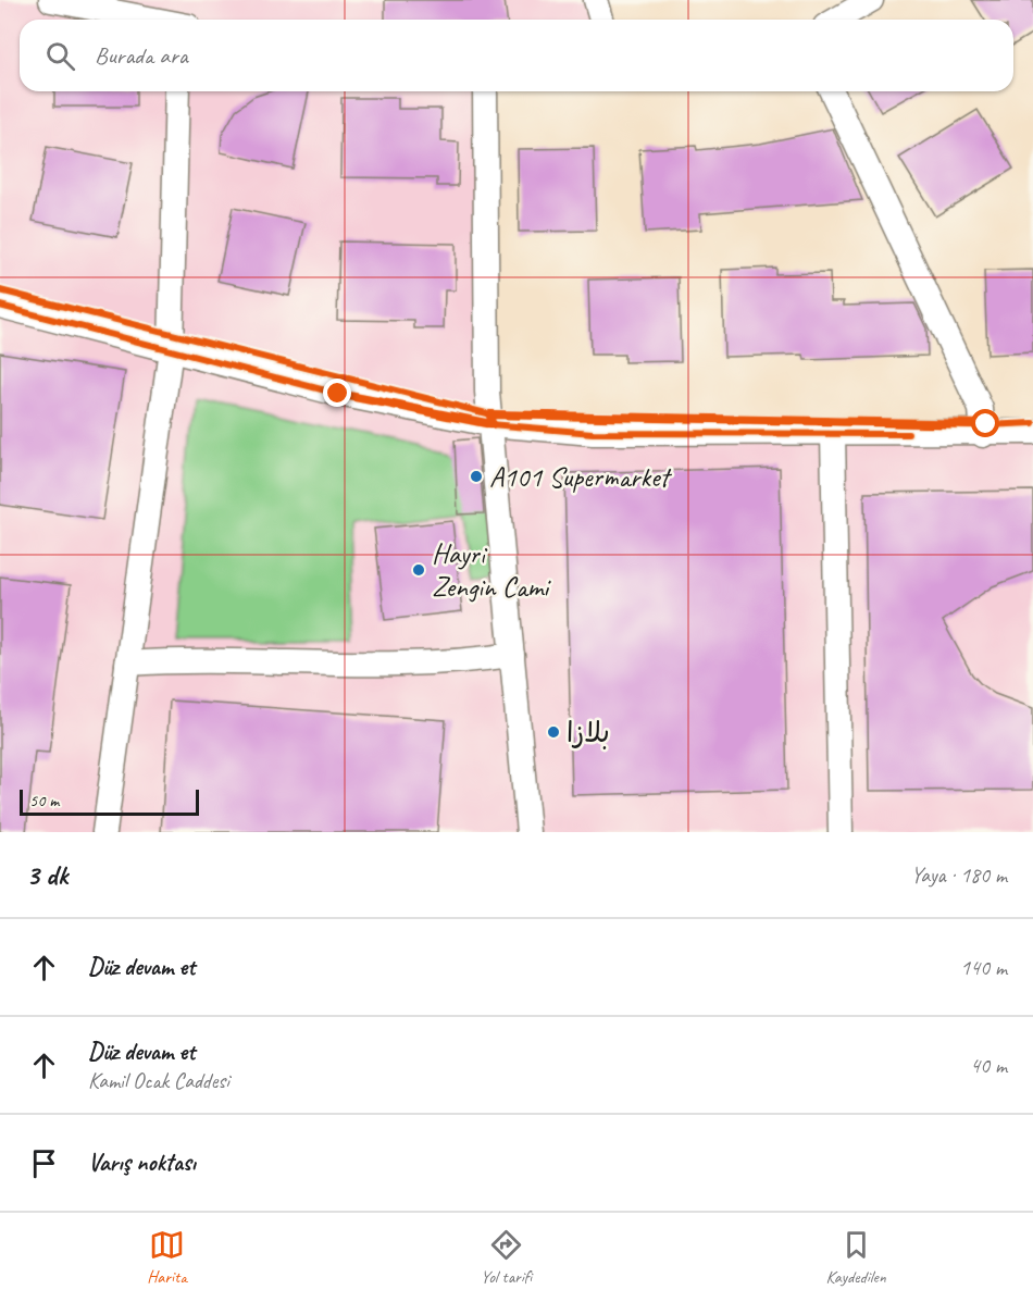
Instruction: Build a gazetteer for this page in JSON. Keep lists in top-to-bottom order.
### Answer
{
  "places": ["A101 Supermarket", "Hayri Zengin Cami", "بلازا"],
  "scale_bar": "50 m",
  "page": {
    "search": "Burada ara",
    "scale": "50 m",
    "heading": ["3 dk", "Yaya · 180 m"],
    "list": [
      ["Düz devam et", "140 m"],
      ["Düz devam et", "Kamil Ocak Caddesi", "40 m"],
      "Varış noktası"
    ],
    "nav": ["Harita", "Yol tarifi", "Kaydedilen"]
  }
}
